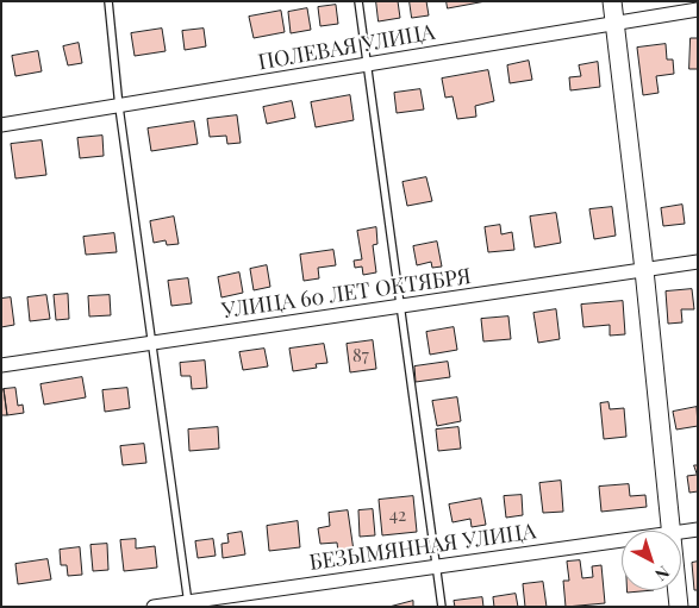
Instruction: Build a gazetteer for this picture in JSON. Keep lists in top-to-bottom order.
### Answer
{
  "streets": {
    "street": ["ПОЛЕВАЯ УЛИЦА", "УЛИЦА 60 ЛЕТ ОКТЯБРЯ", "БЕЗЫМЯННАЯ УЛИЦА"]
  },
  "house_numbers": ["87", "42"],
  "north": "bottom right"
}
